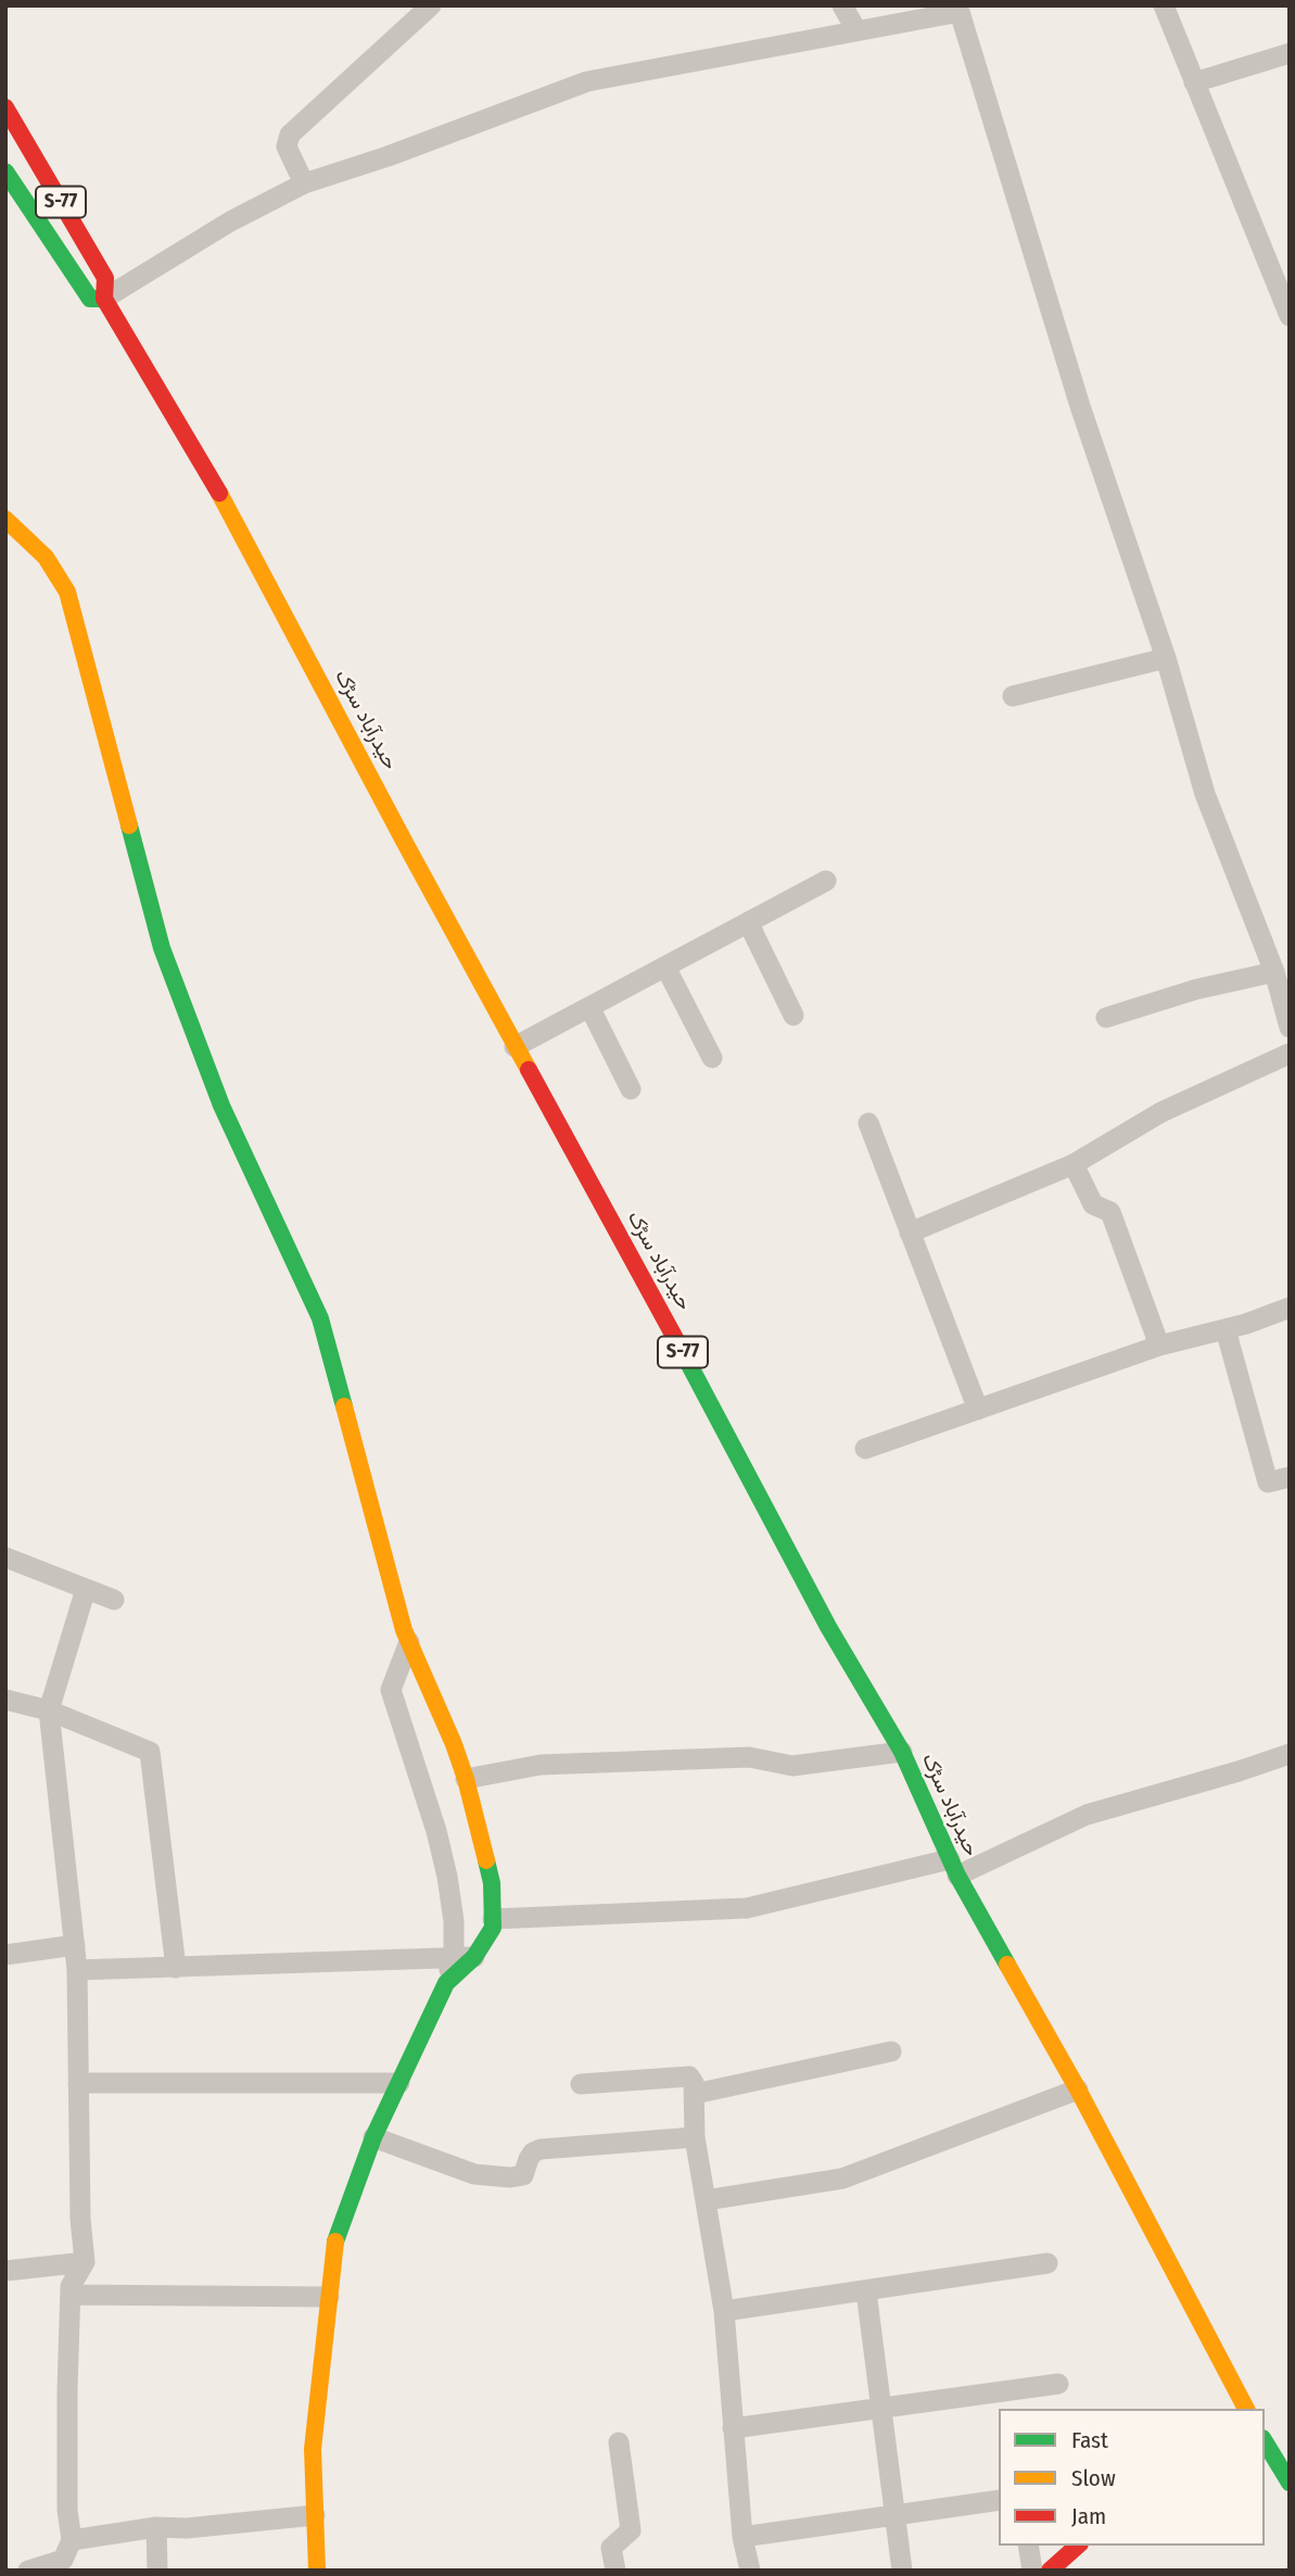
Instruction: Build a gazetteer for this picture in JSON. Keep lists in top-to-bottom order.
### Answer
{
  "streets": {
    "main road": ["S-77", "حیدرآباد سڑک"]
  },
  "legend": ["Fast", "Slow", "Jam"]
}
